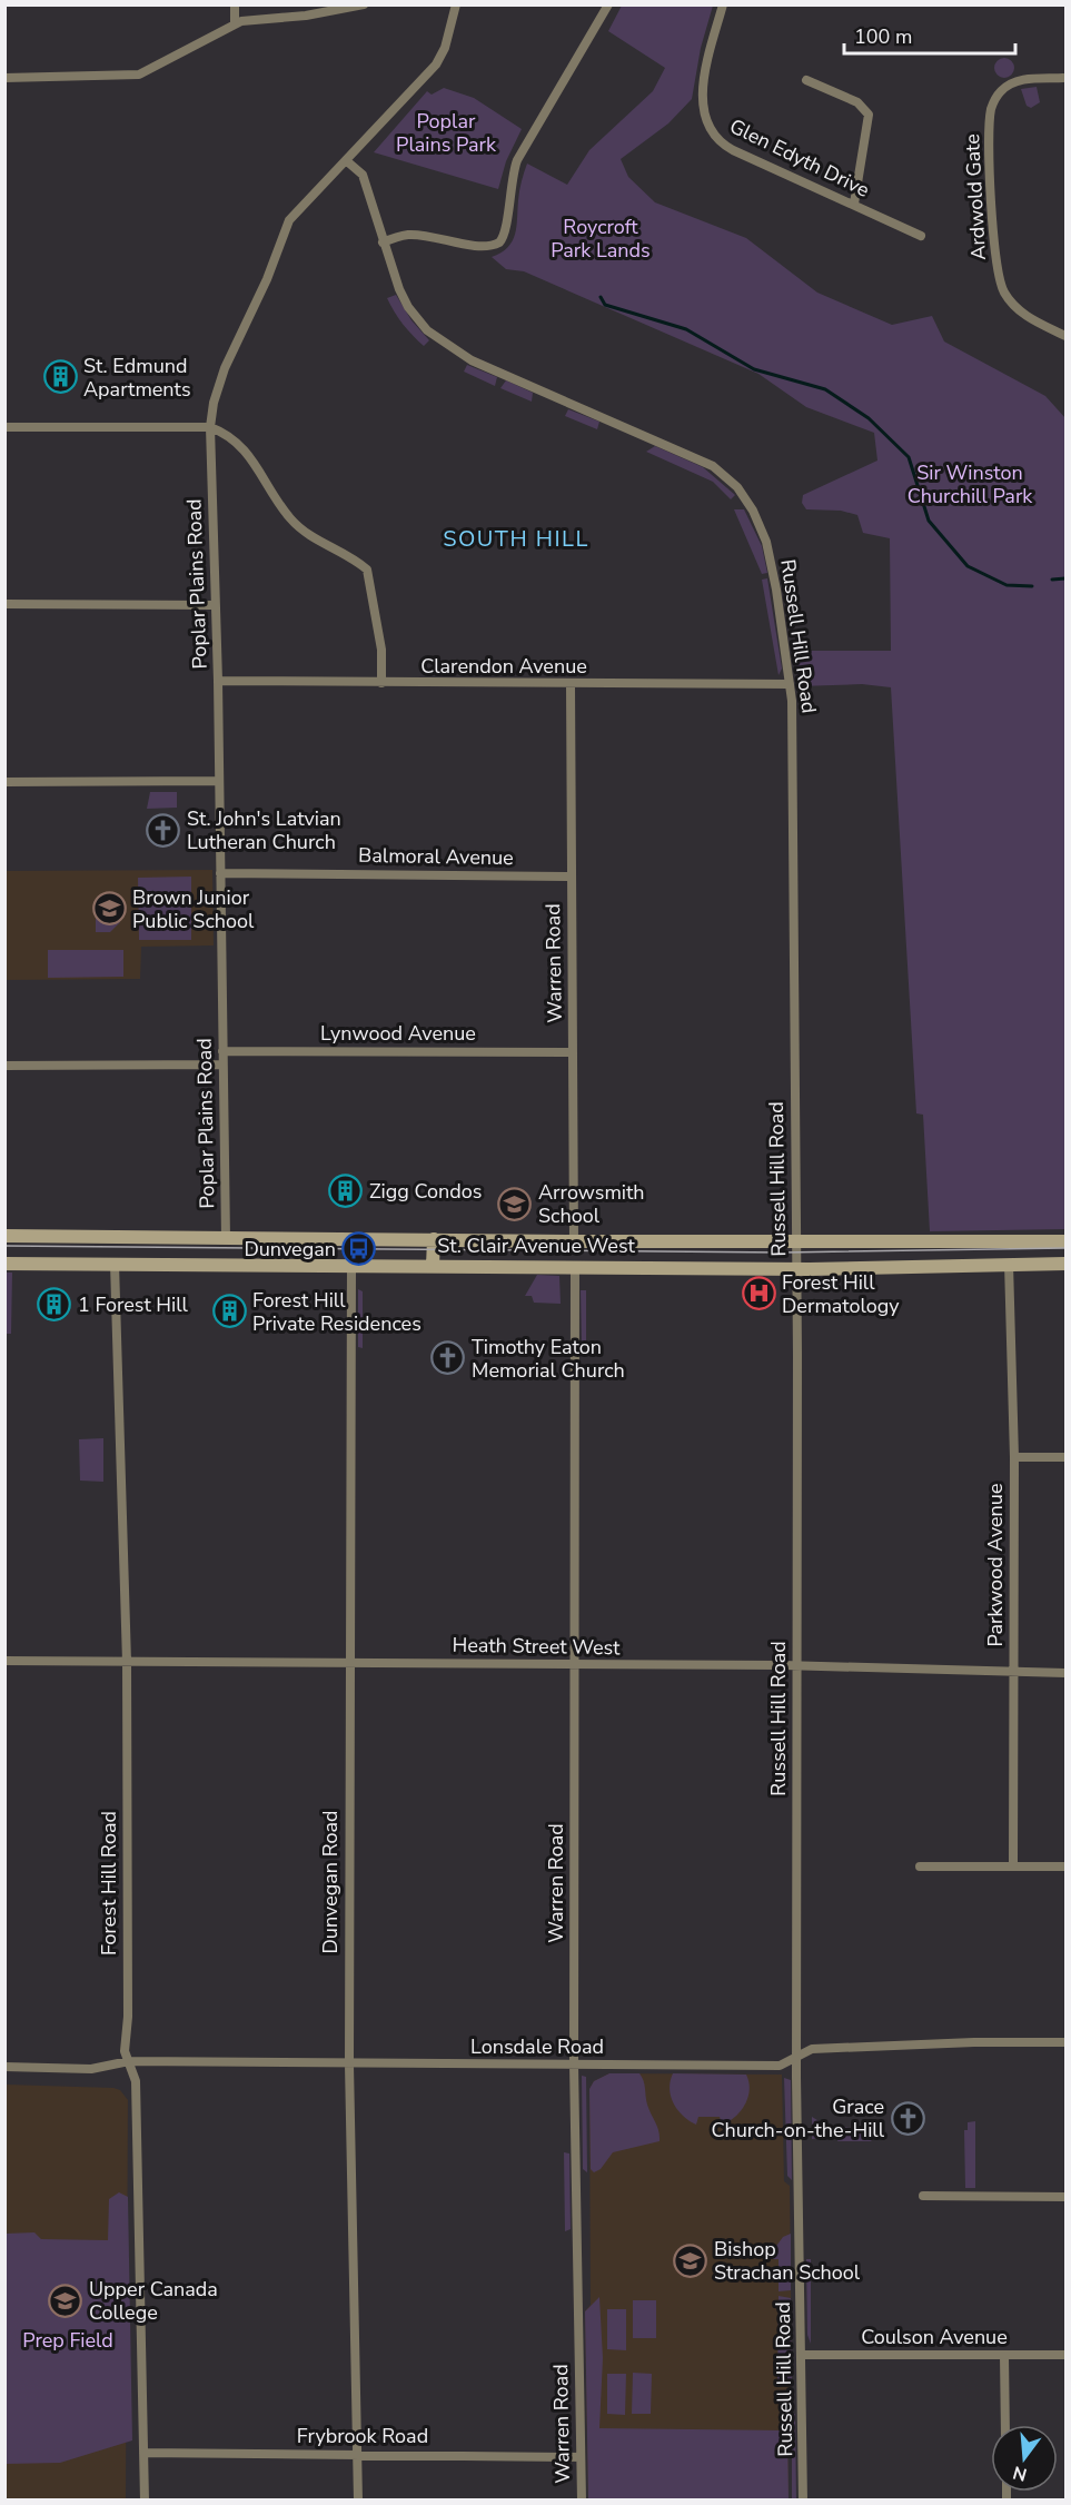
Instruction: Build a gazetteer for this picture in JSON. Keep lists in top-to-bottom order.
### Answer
{
  "streets": {
    "main road": ["St. Clair Avenue West"],
    "street": [
      "Glen Edyth Drive",
      "Ardwold Gate",
      "Poplar Plains Road",
      "Russell Hill Road",
      "Clarendon Avenue",
      "Balmoral Avenue",
      "Warren Road",
      "Lynwood Avenue",
      "Parkwood Avenue",
      "Heath Street West",
      "Dunvegan Road",
      "Forest Hill Road",
      "Lonsdale Road",
      "Coulson Avenue",
      "Frybrook Road"
    ]
  },
  "crossings": [
    ["Poplar Plains Road", "Russell Hill Road"],
    ["Poplar Plains Road", "Clarendon Avenue"],
    ["Poplar Plains Road", "Balmoral Avenue"],
    ["Poplar Plains Road", "Lynwood Avenue"],
    ["Poplar Plains Road", "St. Clair Avenue West"],
    ["Russell Hill Road", "Clarendon Avenue"],
    ["Russell Hill Road", "St. Clair Avenue West"],
    ["Russell Hill Road", "Heath Street West"],
    ["Russell Hill Road", "Lonsdale Road"],
    ["Russell Hill Road", "Coulson Avenue"],
    ["Clarendon Avenue", "Warren Road"],
    ["Balmoral Avenue", "Warren Road"],
    ["Warren Road", "Lynwood Avenue"],
    ["Warren Road", "St. Clair Avenue West"],
    ["Warren Road", "Heath Street West"],
    ["Warren Road", "Lonsdale Road"],
    ["Warren Road", "Frybrook Road"],
    ["St. Clair Avenue West", "Parkwood Avenue"],
    ["St. Clair Avenue West", "Dunvegan Road"],
    ["St. Clair Avenue West", "Forest Hill Road"],
    ["Parkwood Avenue", "Heath Street West"],
    ["Heath Street West", "Dunvegan Road"],
    ["Heath Street West", "Forest Hill Road"],
    ["Dunvegan Road", "Lonsdale Road"],
    ["Dunvegan Road", "Frybrook Road"],
    ["Forest Hill Road", "Lonsdale Road"],
    ["Forest Hill Road", "Frybrook Road"]
  ],
  "districts": ["SOUTH HILL"],
  "parks": [
    "Poplar Plains Park",
    "Roycroft Park Lands",
    "Sir Winston Churchill Park",
    "Prep Field"
  ],
  "places": {
    "building": [
      "St. Edmund Apartments",
      "Zigg Condos",
      "1 Forest Hill",
      "Forest Hill Private Residences"
    ],
    "church": ["St. John's Latvian Lutheran Church", "Timothy Eaton Memorial Church", "Grace Church-on-the-Hill"],
    "school or university": [
      "Brown Junior Public School",
      "Arrowsmith School",
      "Bishop Strachan School",
      "Upper Canada College"
    ],
    "bus stop": ["Dunvegan"],
    "hospital": ["Forest Hill Dermatology"]
  },
  "scale_bar": "100 m",
  "north": "bottom"
}
